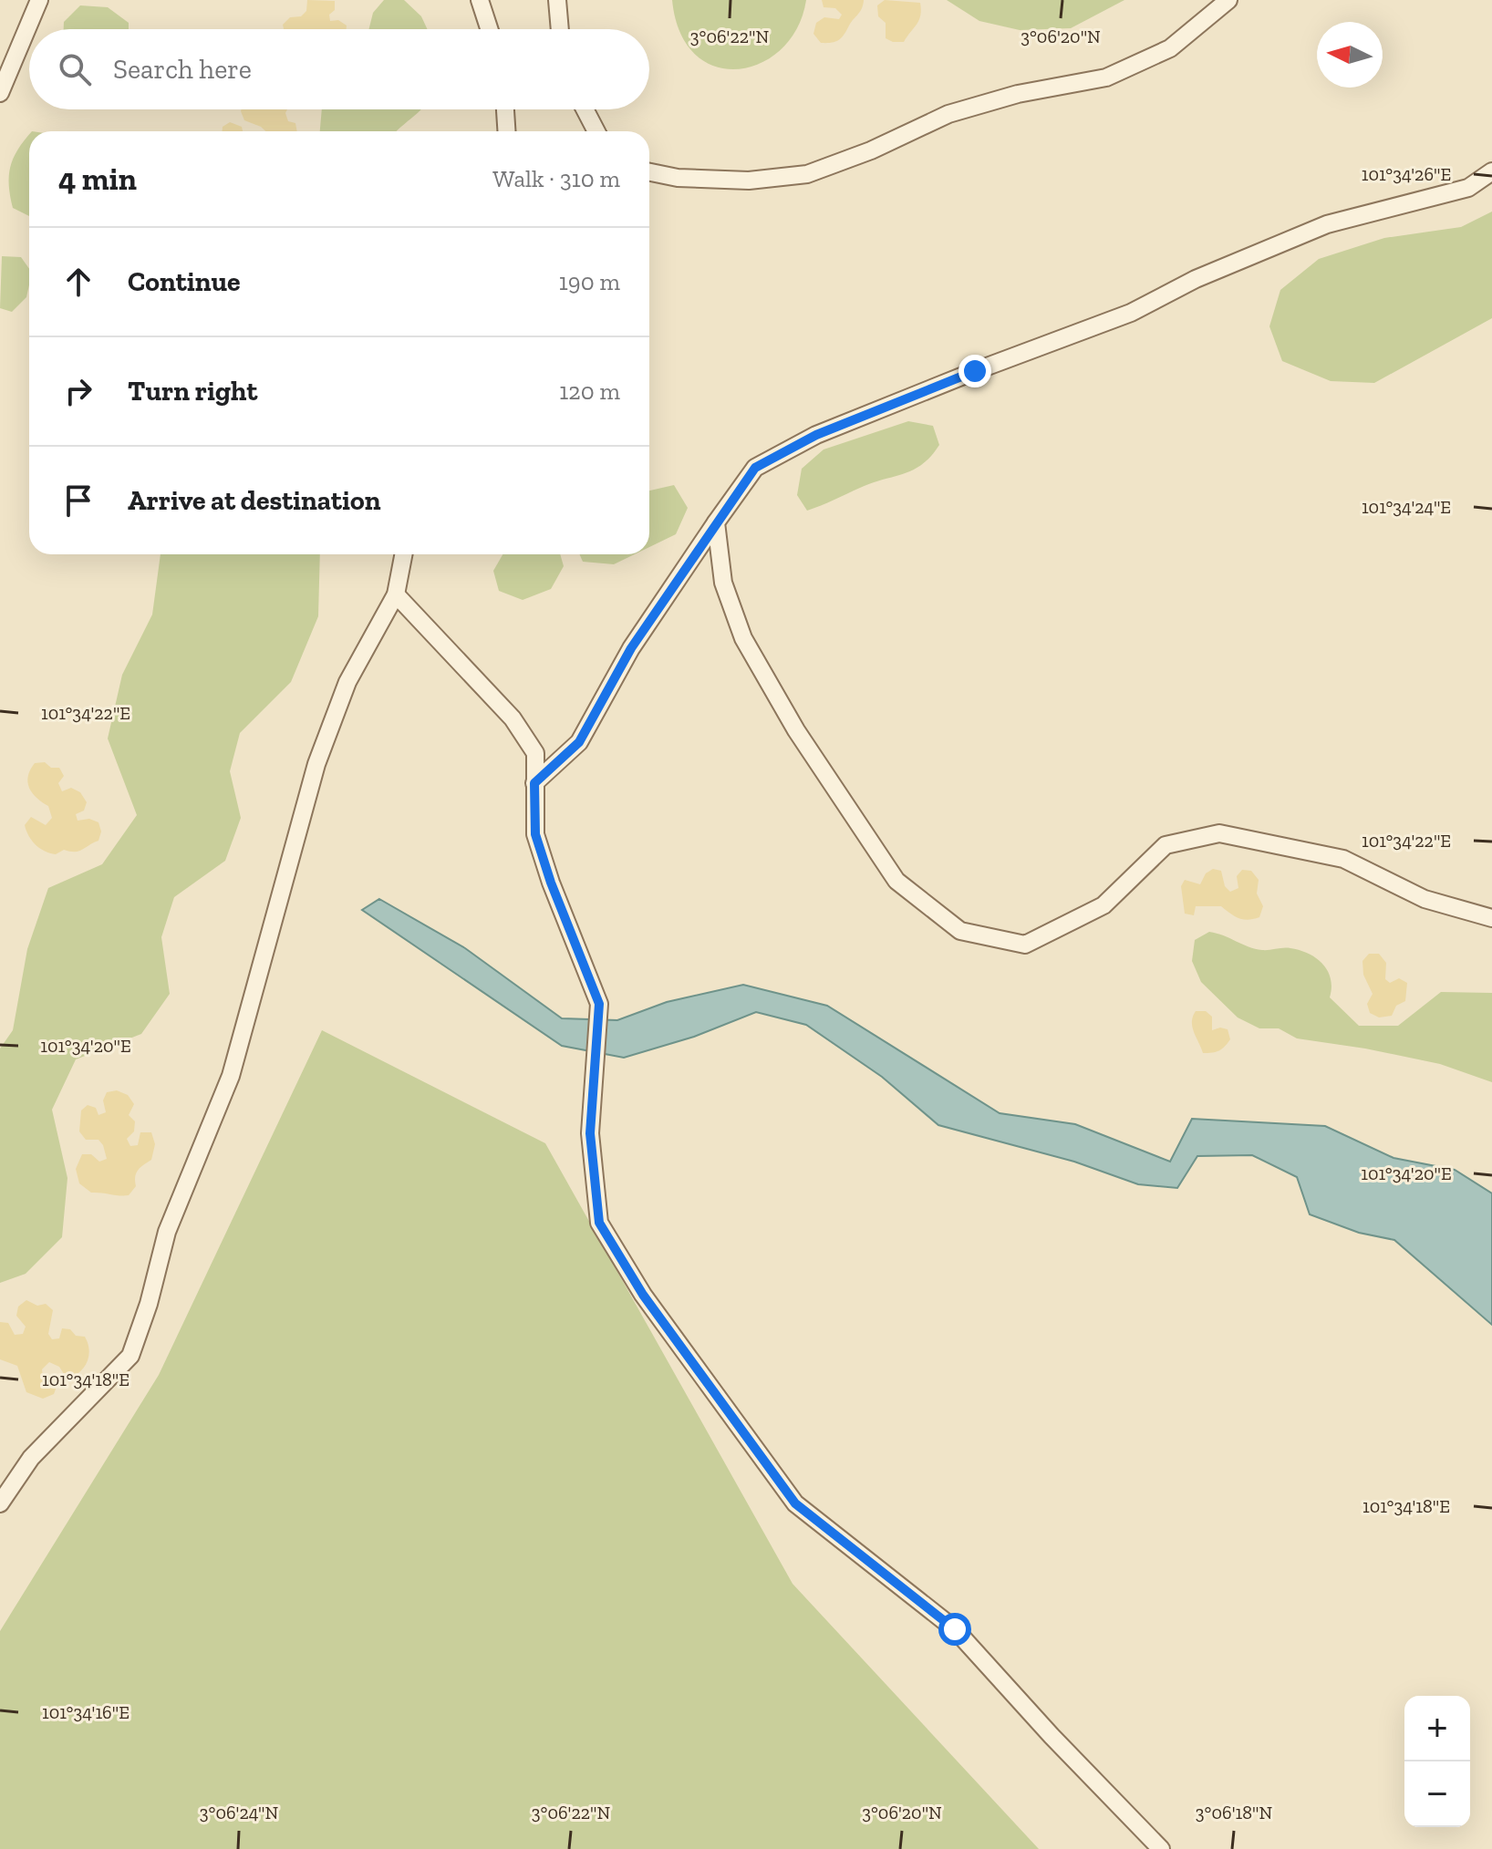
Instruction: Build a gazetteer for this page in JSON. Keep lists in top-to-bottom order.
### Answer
{
  "north": "left",
  "page": {
    "search": "Search here",
    "heading": ["4 min", "Walk · 310 m"],
    "list": [
      ["Continue", "190 m"],
      ["Turn right", "120 m"],
      "Arrive at destination"
    ],
    "map_buttons": ["+", "−"]
  },
  "coordinates": [
    "3°06'22\"N",
    "3°06'20\"N",
    "101°34'26\"E",
    "101°34'24\"E",
    "101°34'22\"E",
    "101°34'20\"E",
    "101°34'18\"E",
    "101°34'16\"E",
    "3°06'24\"N",
    "3°06'18\"N"
  ]
}
